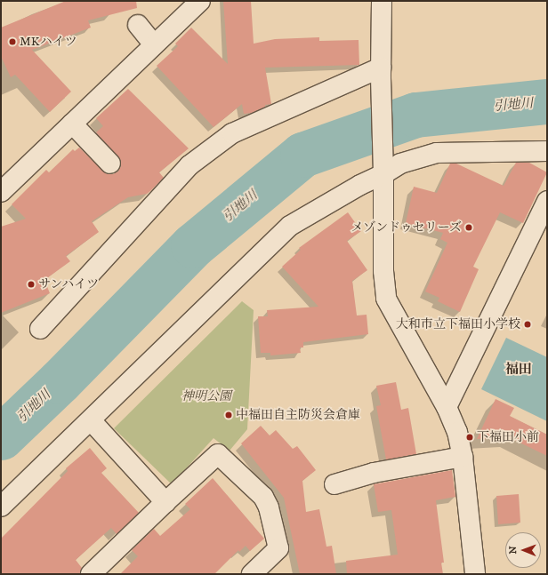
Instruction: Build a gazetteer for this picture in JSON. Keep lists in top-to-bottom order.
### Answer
{
  "districts": ["福田"],
  "water": ["引地川"],
  "parks": ["神明公園"],
  "places": [
    "MKハイツ",
    "メゾンドゥセリーズ",
    "サンハイツ",
    "大和市立下福田小学校",
    "中福田自主防災会倉庫",
    "下福田小前"
  ],
  "north": "left"
}
